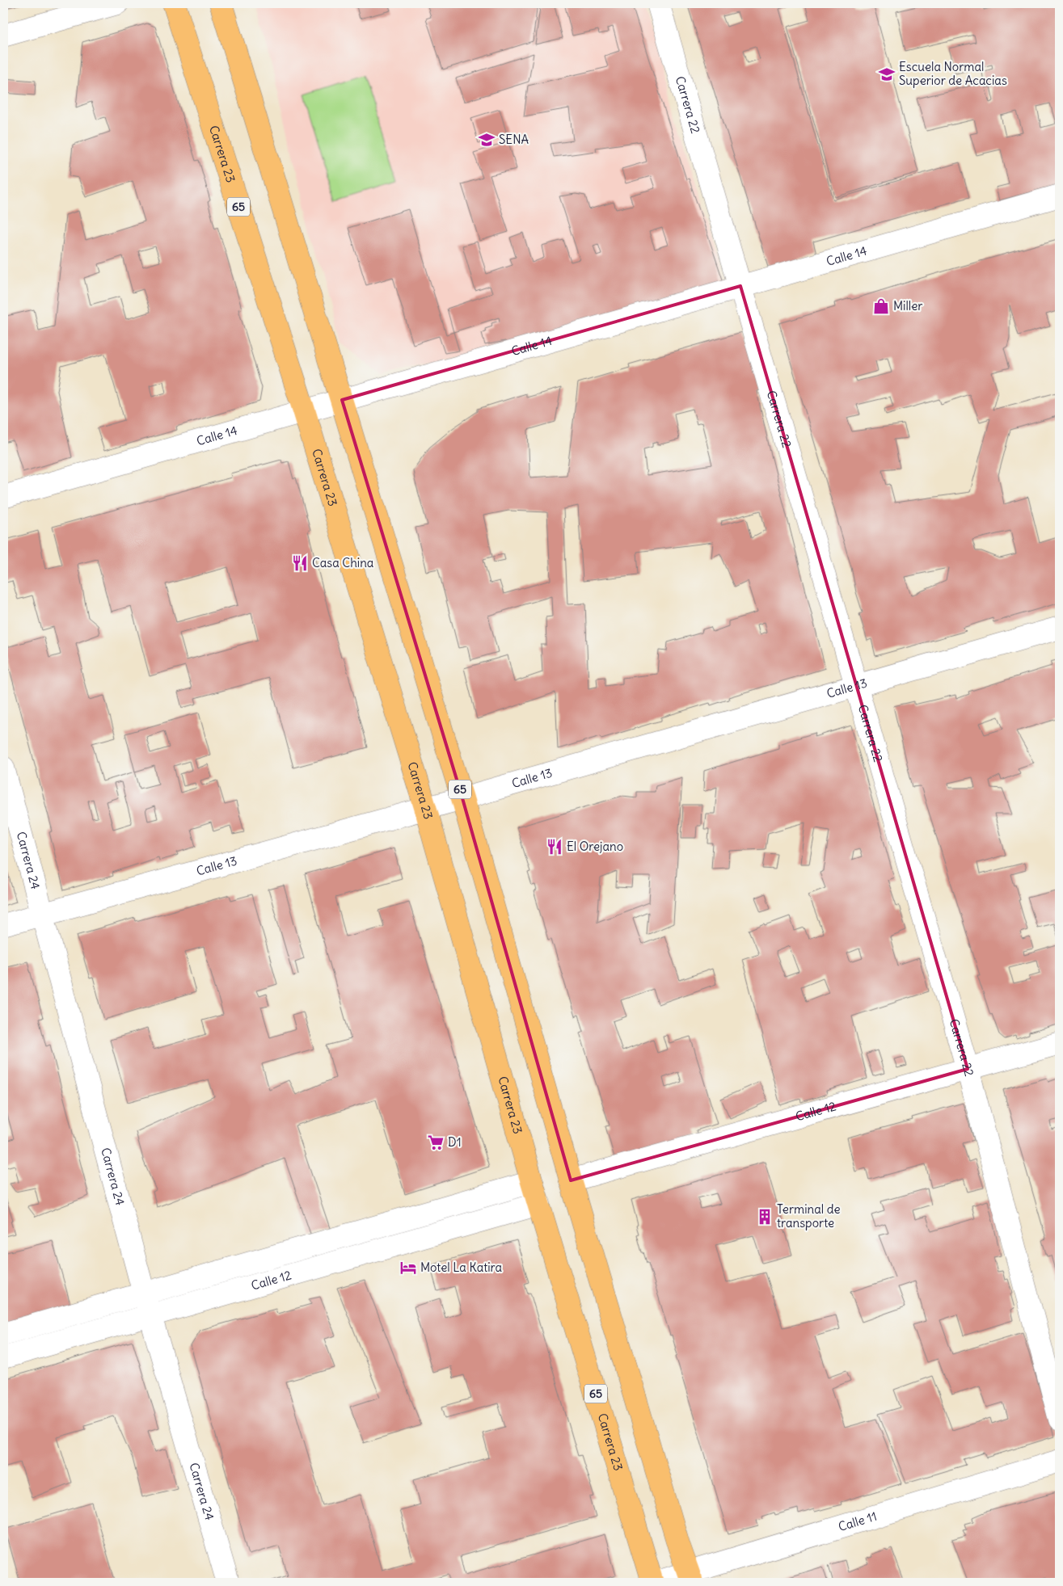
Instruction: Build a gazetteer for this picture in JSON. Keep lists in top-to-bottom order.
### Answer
{
  "streets": {
    "main road": ["Carrera 23", "65"],
    "street": [
      "Carrera 22",
      "Calle 14",
      "Calle 13",
      "Carrera 24",
      "Calle 12",
      "Calle 11"
    ]
  },
  "crossings": [
    ["Carrera 22", "Calle 14"],
    ["Carrera 22", "Calle 13"],
    ["Carrera 22", "Calle 12"],
    ["Carrera 23", "Calle 14"],
    ["Carrera 23", "Calle 13"],
    ["Carrera 23", "Calle 12"],
    ["Carrera 23", "Calle 11"],
    ["65", "Calle 14"],
    ["65", "Calle 13"],
    ["65", "Calle 12"],
    ["65", "Calle 11"],
    ["Calle 13", "Carrera 24"],
    ["Carrera 24", "Calle 12"]
  ],
  "places": {
    "school or university": ["Escuela Normal Superior de Acacias", "SENA"],
    "shop": ["Miller"],
    "restaurant": ["Casa China", "El Orejano"],
    "supermarket": ["D1"],
    "building": ["Terminal de transporte"],
    "hotel": ["Motel La Katira"]
  }
}
